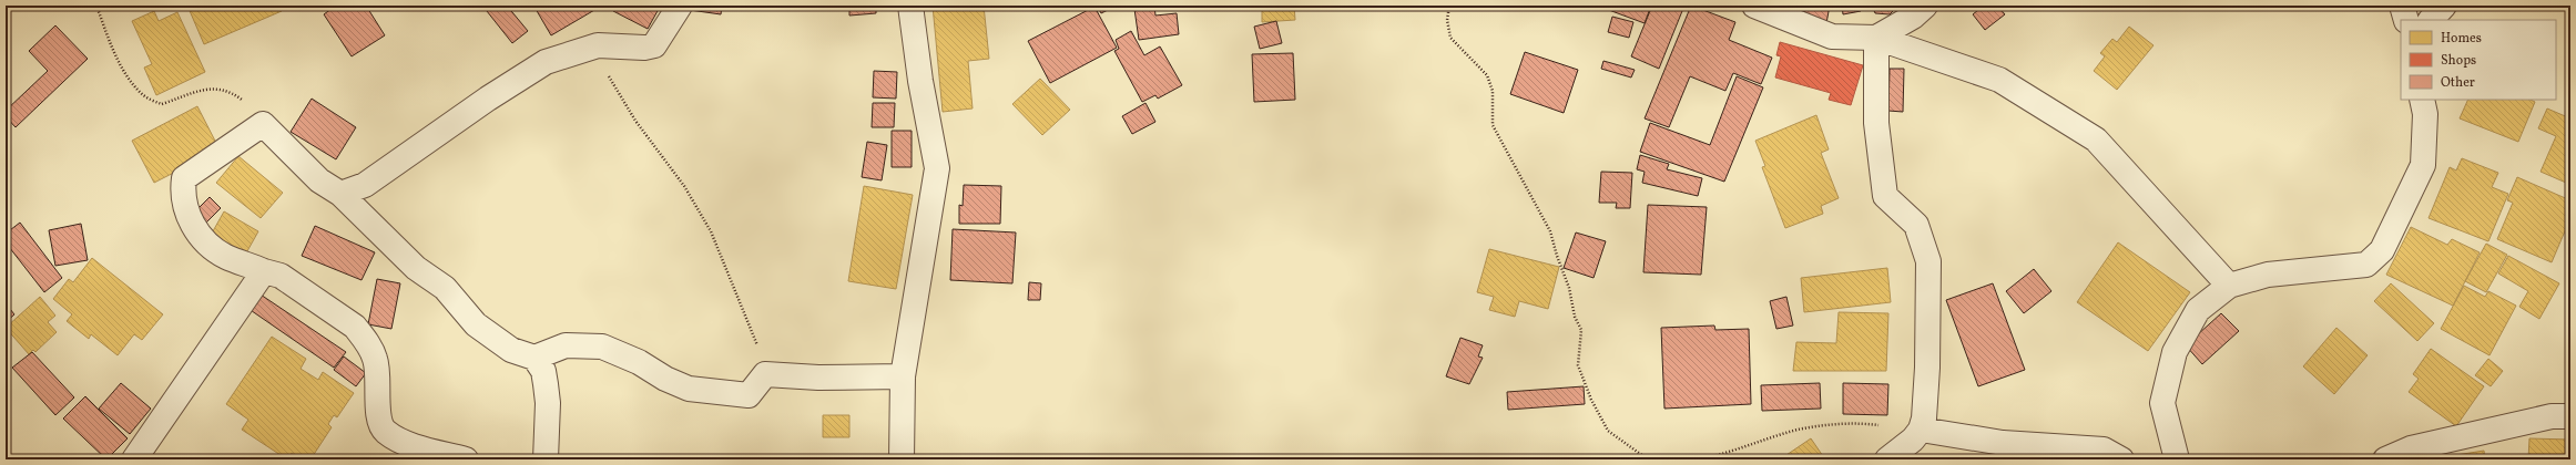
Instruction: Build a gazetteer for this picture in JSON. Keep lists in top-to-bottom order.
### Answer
{
  "legend": ["Homes", "Shops", "Other"]
}
